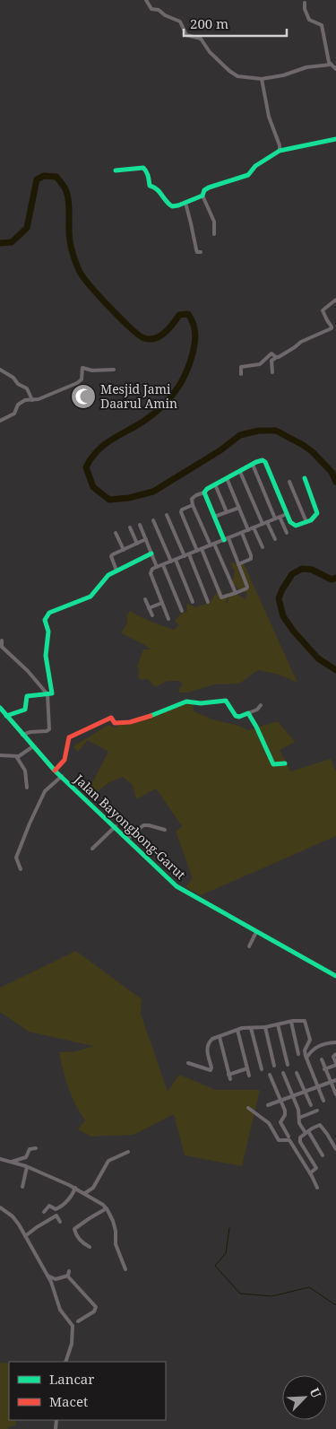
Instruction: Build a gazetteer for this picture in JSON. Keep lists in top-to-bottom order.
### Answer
{
  "streets": {
    "street": ["Jalan Bayongbong-Garut"]
  },
  "places": {
    "mosque": ["Mesjid Jami Daarul Amin"]
  },
  "legend": ["Lancar", "Macet"],
  "scale_bar": "200 m",
  "north": "top right"
}
